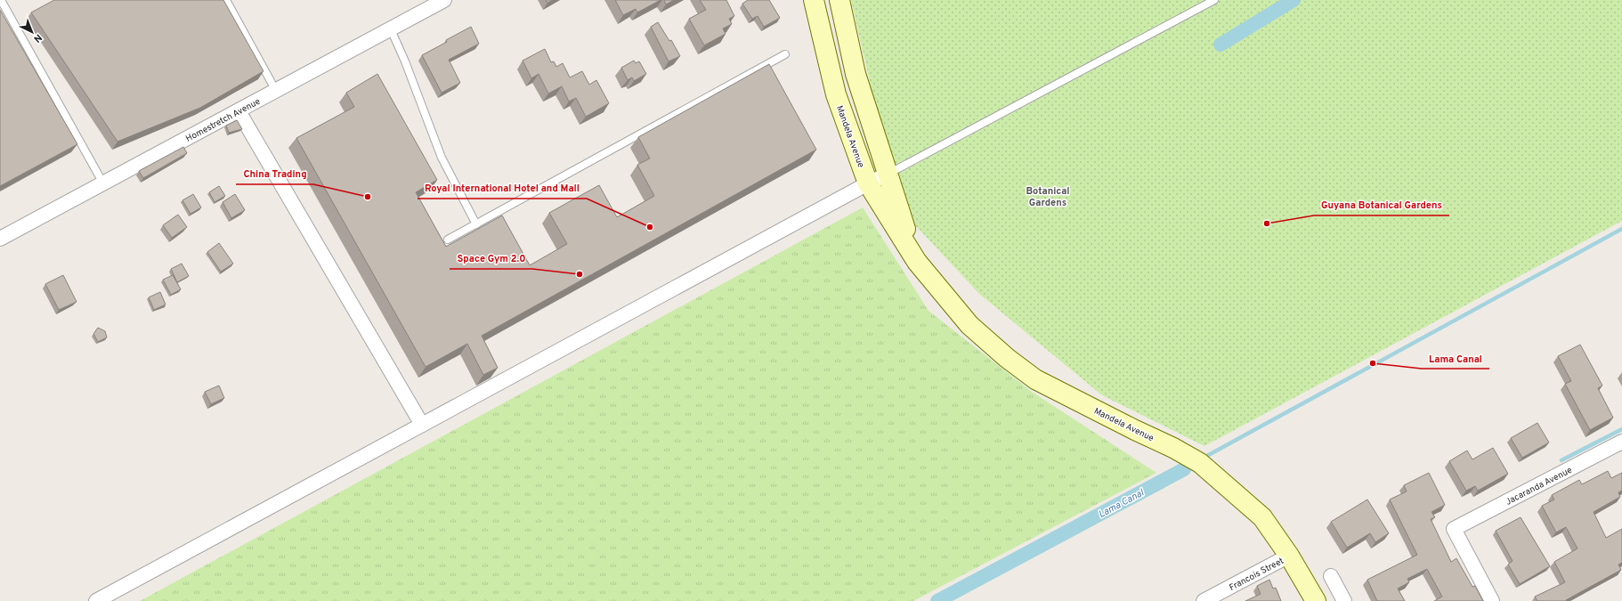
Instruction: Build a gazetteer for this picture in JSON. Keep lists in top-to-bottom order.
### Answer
{
  "streets": {
    "main road": ["Mandela Avenue"],
    "street": ["Homestretch Avenue", "Jacaranda Avenue", "Francois Street"]
  },
  "crossings": [
    ["Mandela Avenue", "Francois Street"]
  ],
  "districts": ["Botanical Gardens"],
  "water": ["Lama Canal"],
  "places": [
    "China Trading",
    "Guyana Botanical Gardens",
    "Royal International Hotel and Mall",
    "Space Gym 2.0",
    "Lama Canal"
  ],
  "north": "bottom right"
}
